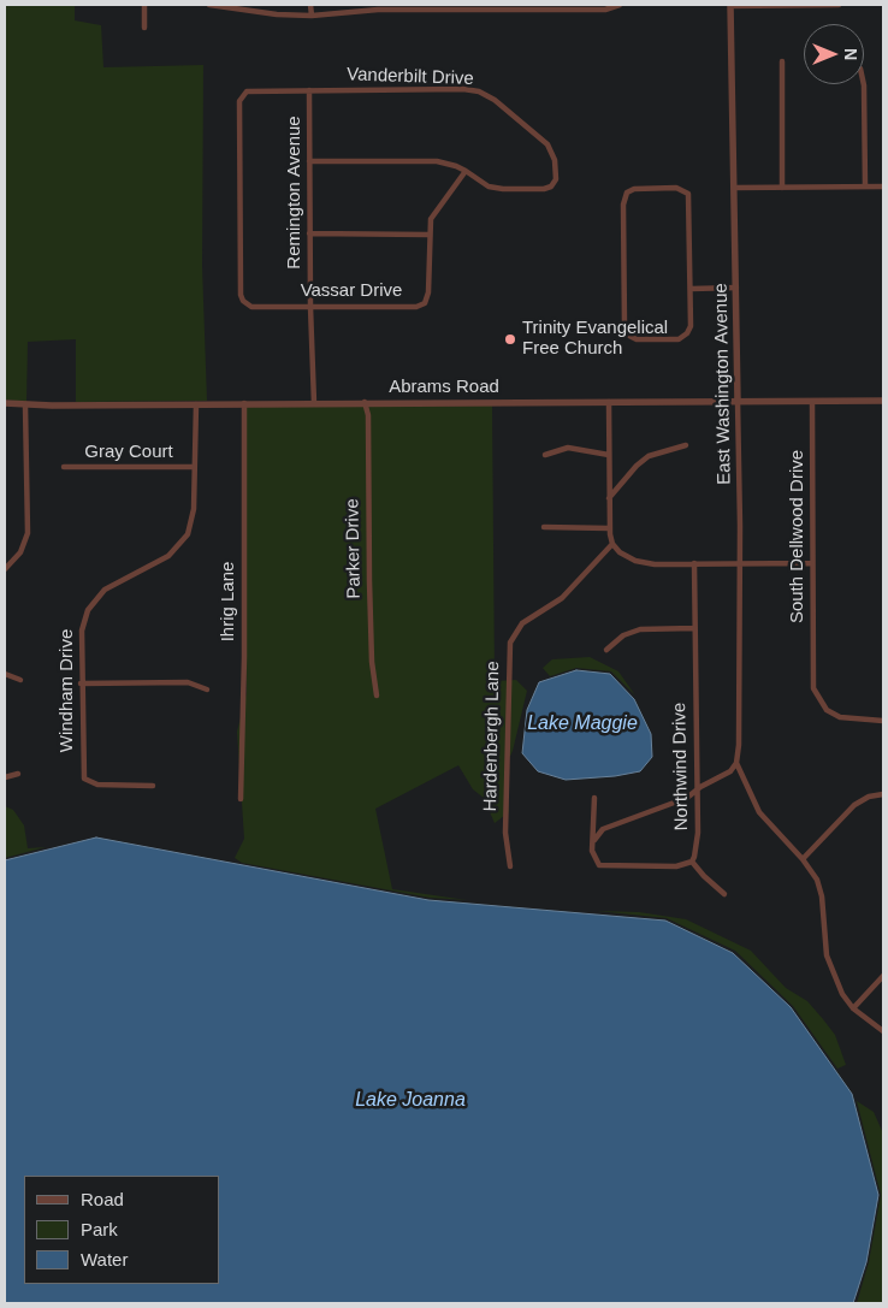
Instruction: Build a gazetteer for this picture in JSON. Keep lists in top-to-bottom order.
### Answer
{
  "streets": {
    "street": [
      "Vanderbilt Drive",
      "Remington Avenue",
      "Vassar Drive",
      "East Washington Avenue",
      "Abrams Road",
      "Gray Court",
      "South Dellwood Drive",
      "Parker Drive",
      "Ihrig Lane",
      "Windham Drive",
      "Hardenbergh Lane",
      "Northwind Drive"
    ]
  },
  "crossings": [
    ["Vanderbilt Drive", "Remington Avenue"],
    ["Vanderbilt Drive", "Vassar Drive"],
    ["Remington Avenue", "Vassar Drive"],
    ["Remington Avenue", "Abrams Road"],
    ["East Washington Avenue", "Abrams Road"],
    ["Abrams Road", "South Dellwood Drive"],
    ["Abrams Road", "Parker Drive"],
    ["Abrams Road", "Ihrig Lane"],
    ["Abrams Road", "Windham Drive"],
    ["Gray Court", "Windham Drive"]
  ],
  "water": ["Lake Maggie", "Lake Joanna"],
  "places": ["Trinity Evangelical Free Church"],
  "legend": ["Road", "Park", "Water"],
  "north": "right"
}
